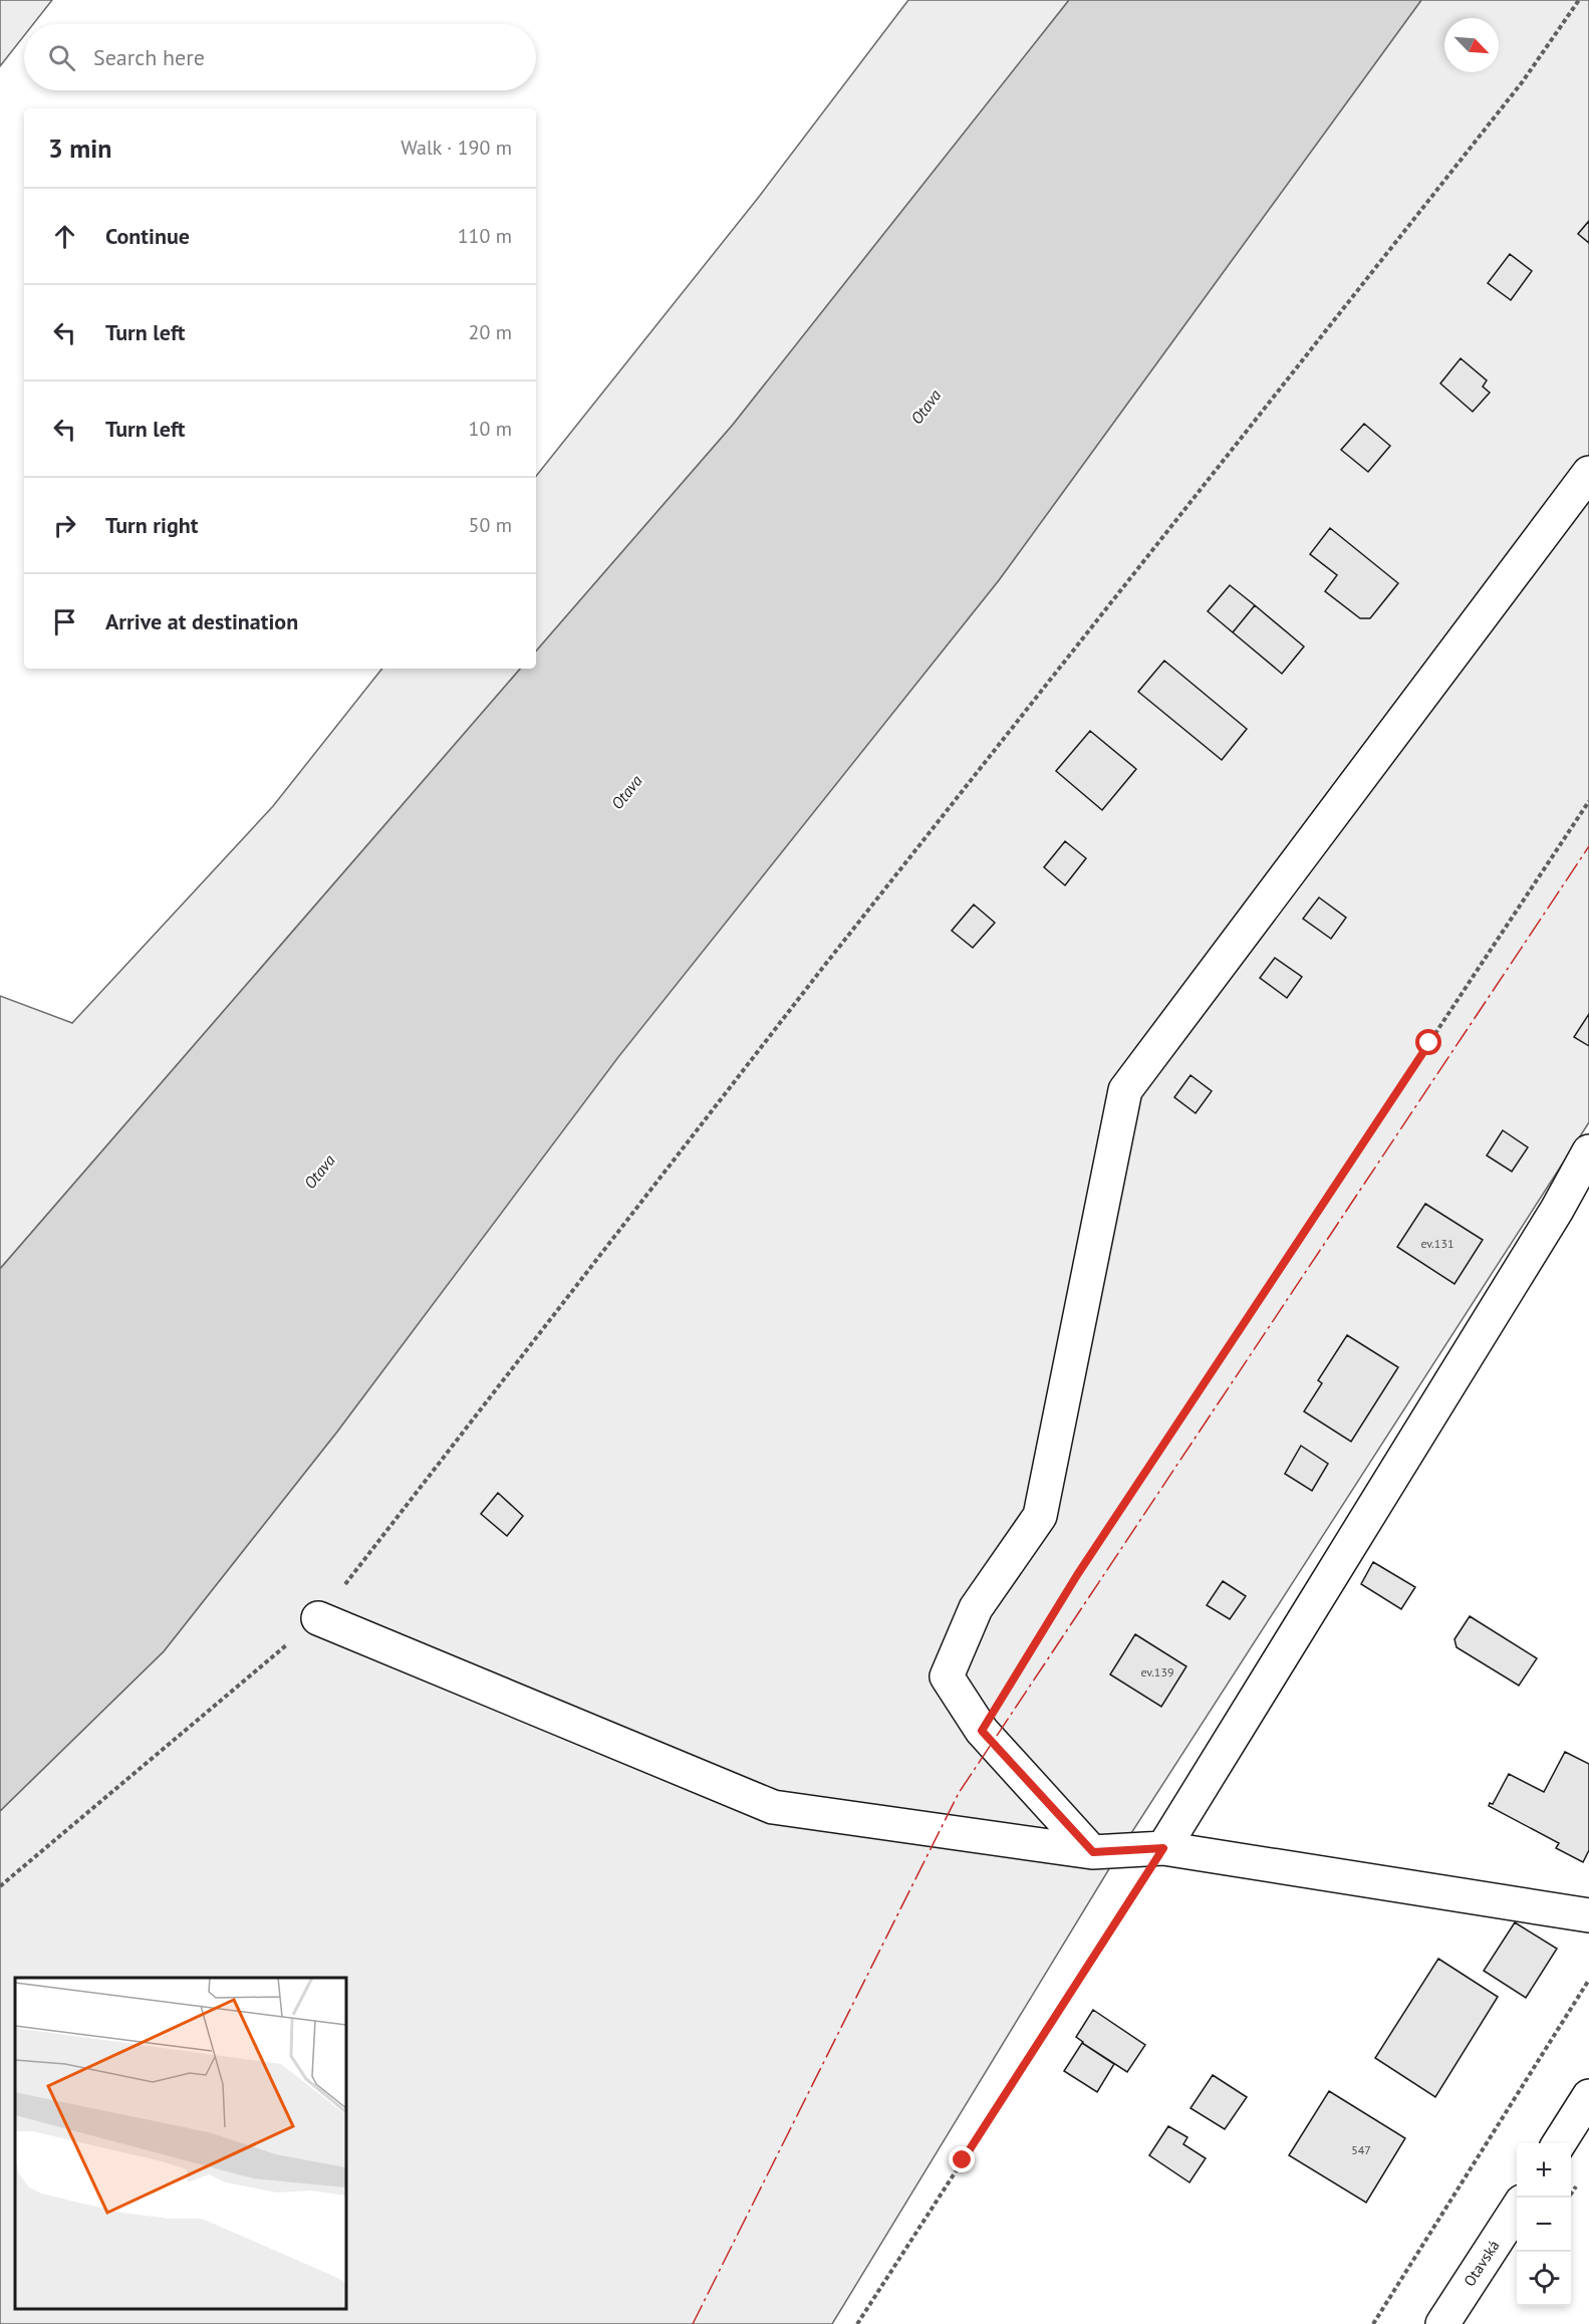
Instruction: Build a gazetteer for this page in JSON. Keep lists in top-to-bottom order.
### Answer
{
  "streets": {
    "street": ["Otavská"]
  },
  "water": ["Otava"],
  "house_numbers": ["ev.131", "ev.139", "547"],
  "north": "bottom right",
  "page": {
    "search": "Search here",
    "heading": ["3 min", "Walk · 190 m"],
    "list": [
      ["Continue", "110 m"],
      ["Turn left", "20 m"],
      ["Turn left", "10 m"],
      ["Turn right", "50 m"],
      "Arrive at destination"
    ],
    "map_buttons": ["+", "−"]
  }
}
